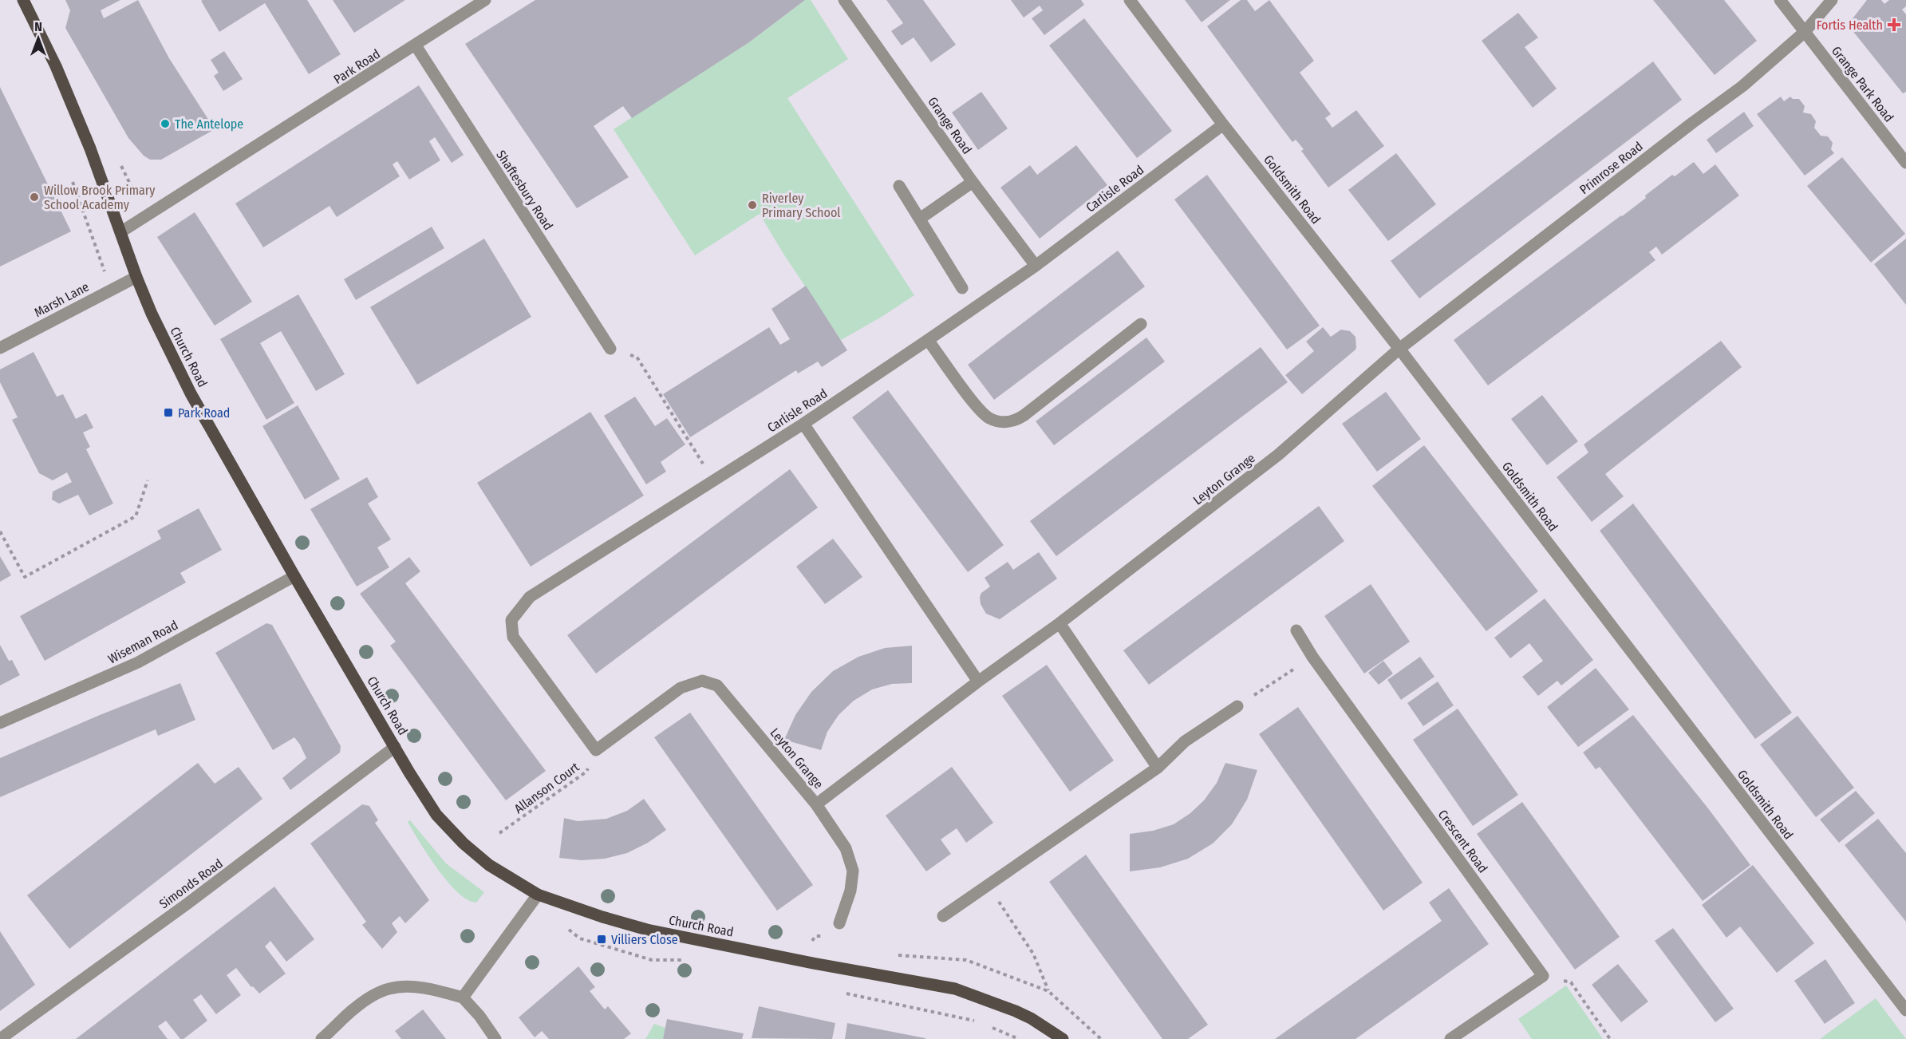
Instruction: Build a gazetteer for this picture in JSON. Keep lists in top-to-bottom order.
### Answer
{
  "streets": {
    "main road": ["Church Road"],
    "street": [
      "Park Road",
      "Grange Park Road",
      "Grange Road",
      "Primrose Road",
      "Carlisle Road",
      "Goldsmith Road",
      "Shaftesbury Road",
      "Marsh Lane",
      "Leyton Grange",
      "Wiseman Road",
      "Crescent Road",
      "Simonds Road"
    ],
    "path": ["Allanson Court"]
  },
  "crossings": [
    ["Park Road", "Shaftesbury Road"],
    ["Park Road", "Church Road"],
    ["Grange Park Road", "Primrose Road"],
    ["Grange Road", "Carlisle Road"],
    ["Primrose Road", "Goldsmith Road"],
    ["Primrose Road", "Leyton Grange"],
    ["Carlisle Road", "Goldsmith Road"],
    ["Carlisle Road", "Leyton Grange"],
    ["Carlisle Road", "Allanson Court"],
    ["Goldsmith Road", "Leyton Grange"],
    ["Marsh Lane", "Church Road"],
    ["Church Road", "Wiseman Road"],
    ["Church Road", "Simonds Road"],
    ["Leyton Grange", "Allanson Court"]
  ],
  "places": {
    "health": ["Fortis Health"],
    "other": ["The Antelope", "Willow Brook Primary School Academy", "Riverley Primary School"],
    "transit": ["Park Road", "Villiers Close"]
  },
  "north": "top"
}
